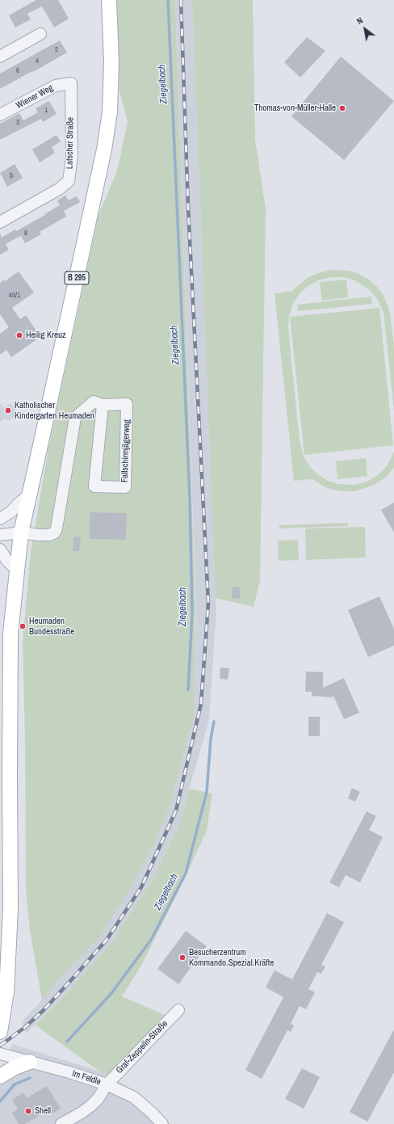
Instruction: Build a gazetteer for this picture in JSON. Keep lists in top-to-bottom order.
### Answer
{
  "streets": {
    "main road": ["B 295"],
    "street": [
      "Wiener Weg",
      "Latscher Straße",
      "Fallschirmjägerweg",
      "Graf-Zeppelin-Straße",
      "Im Feldle"
    ]
  },
  "crossings": [
    ["Wiener Weg", "Latscher Straße"],
    ["B 295", "Fallschirmjägerweg"],
    ["Graf-Zeppelin-Straße", "Im Feldle"]
  ],
  "water": ["Ziegelbach"],
  "places": [
    "Thomas-von-Müller-Halle",
    "Heilig Kreuz",
    "Katholischer Kindergarten Heumaden",
    "Heumaden Bundesstraße",
    "Besucherzentrum Kommando.Spezial.Kräfte",
    "Shell"
  ],
  "house_numbers": [
    "2",
    "4",
    "6",
    "1",
    "3",
    "5",
    "8",
    "40/1"
  ],
  "north": "top left"
}
